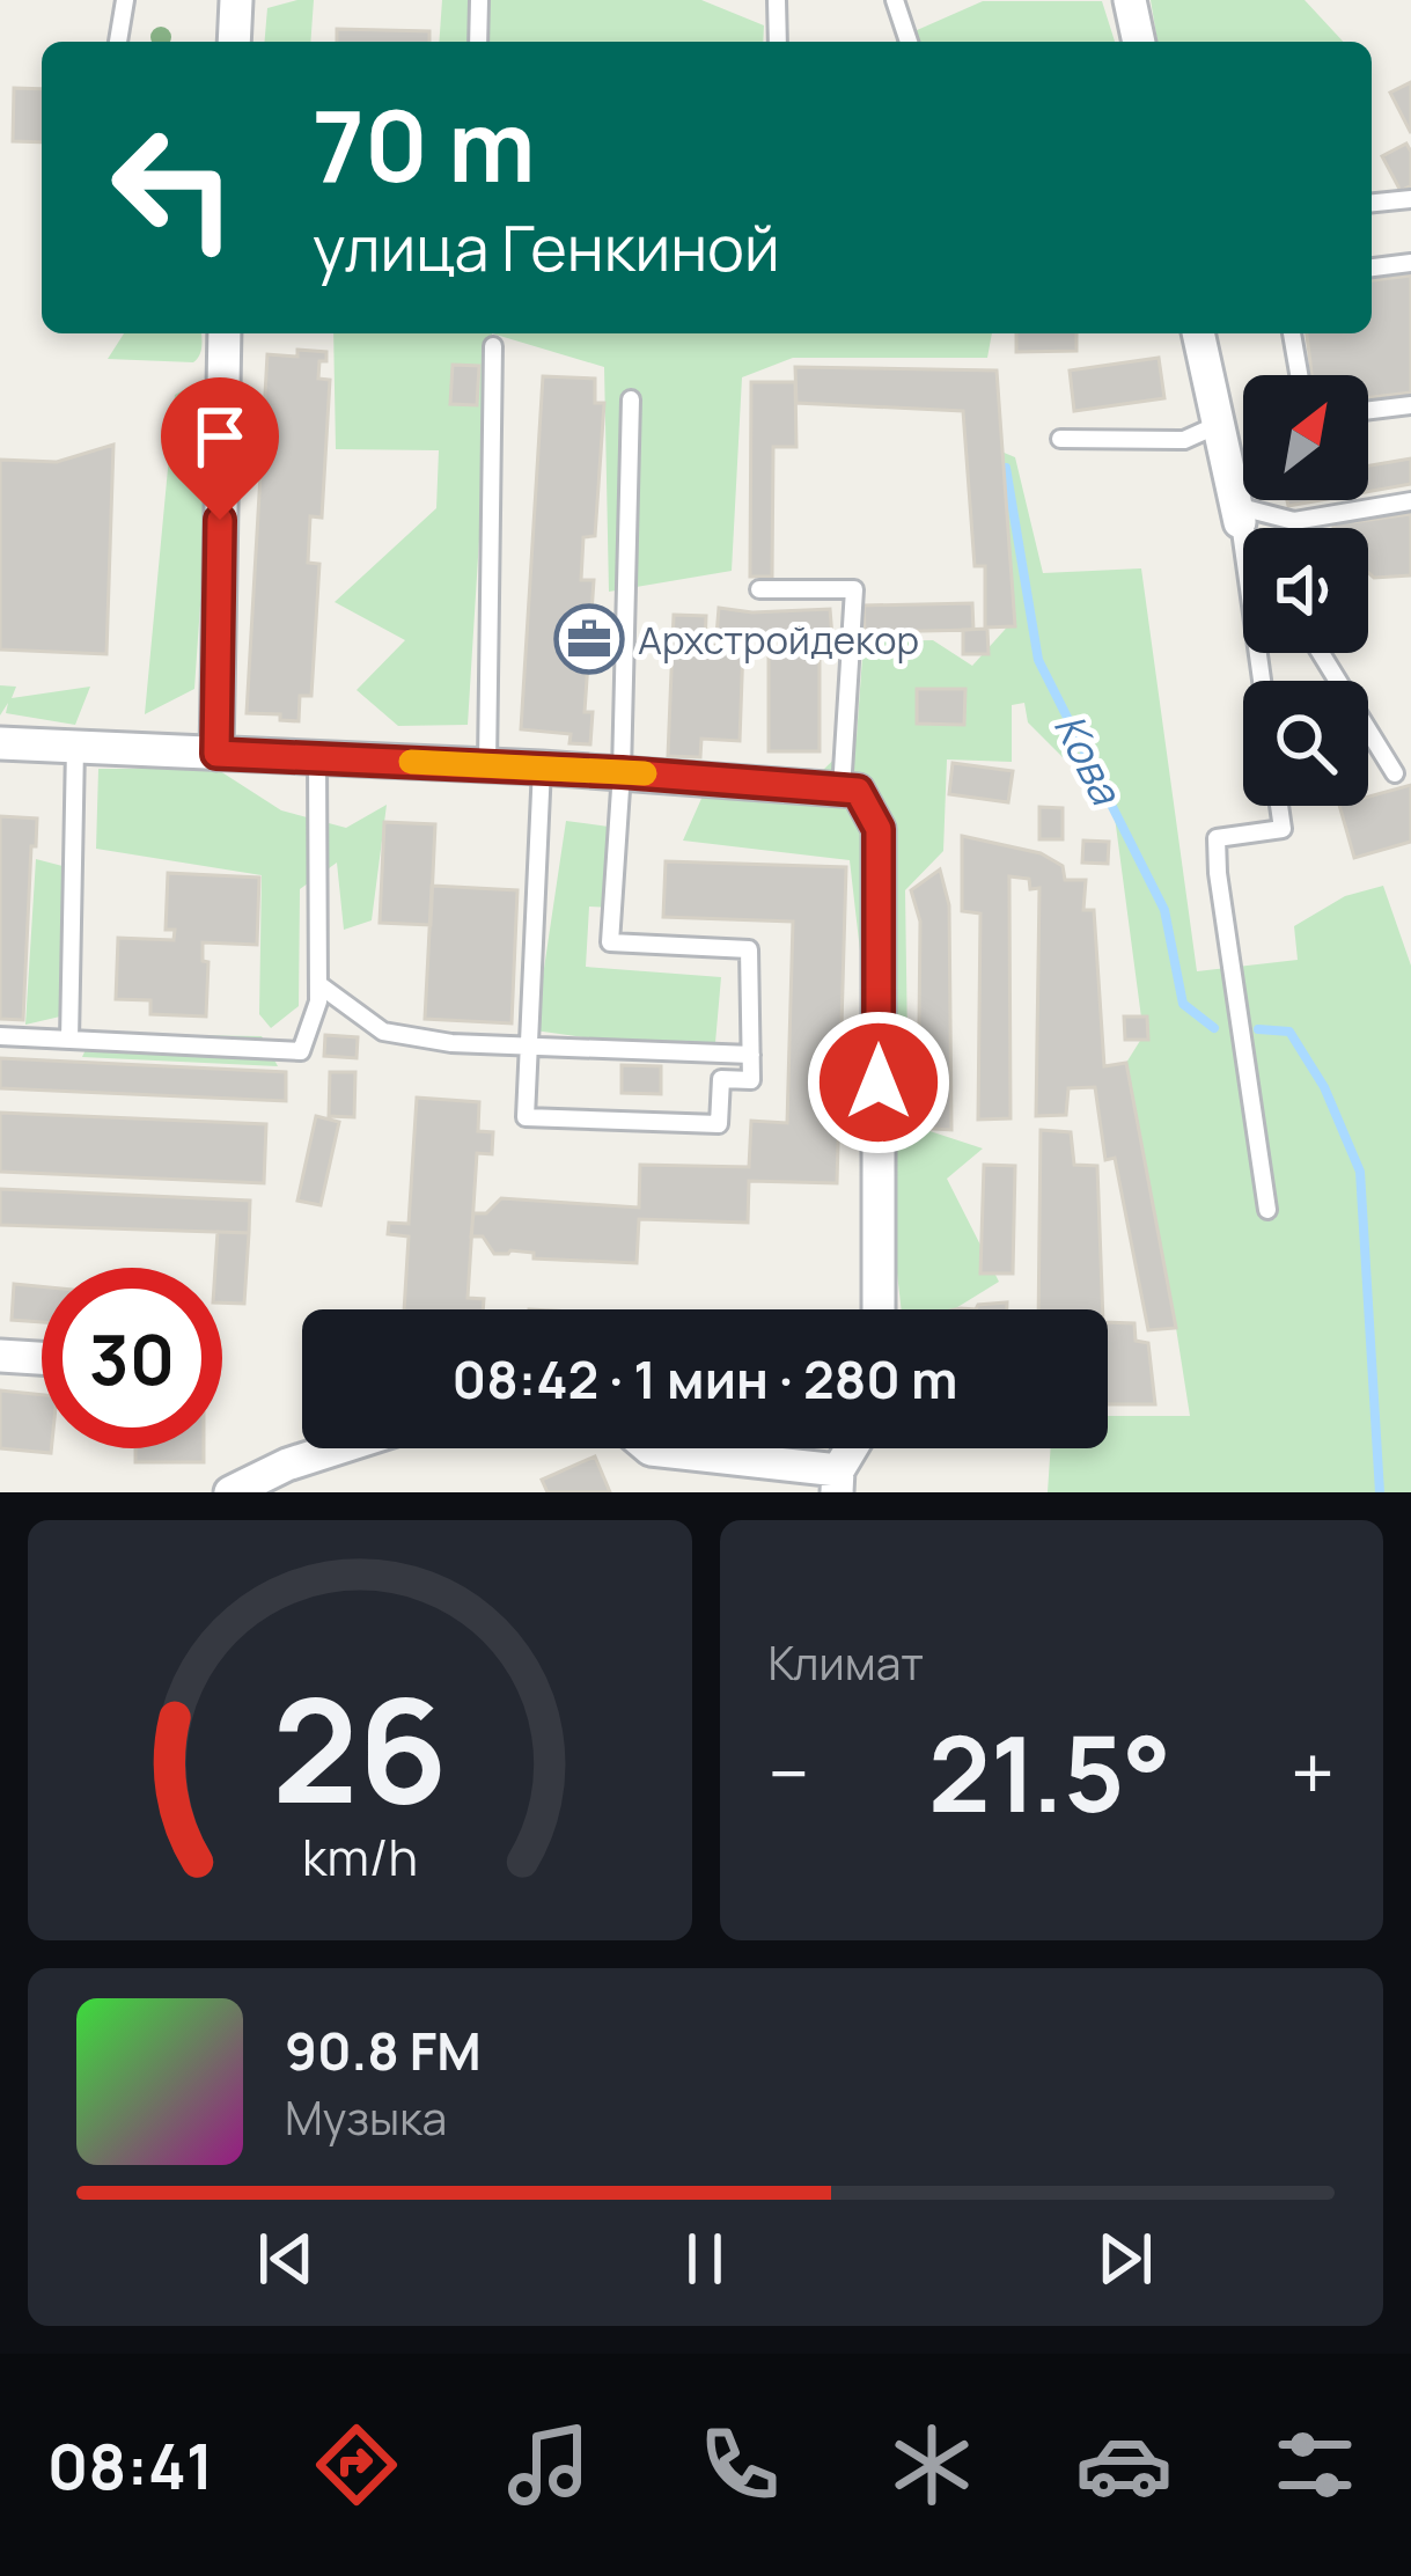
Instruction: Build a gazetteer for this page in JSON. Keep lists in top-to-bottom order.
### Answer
{
  "water": ["Кова"],
  "places": {
    "office": ["Архстройдекор"]
  },
  "north": "top right",
  "page": {
    "turn": ["70 m", "улица Генкиной"],
    "limit": "30",
    "trip": "08:42 · 1 мин · 280 m",
    "tile": "Климат",
    "heat": ["−", "21.5°", "+"],
    "song": ["90.8 FM", "Музыка"],
    "tabs": "08:41",
    "gauge": ["26", "km/h"]
  }
}
